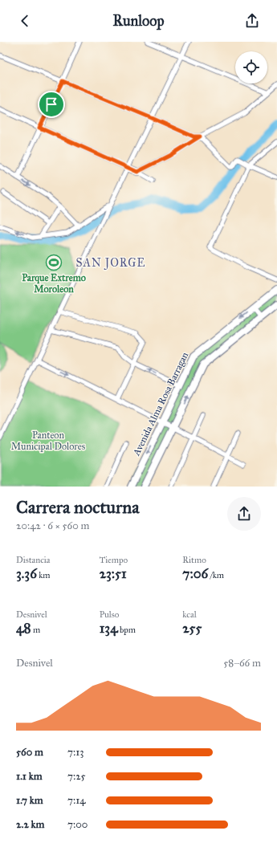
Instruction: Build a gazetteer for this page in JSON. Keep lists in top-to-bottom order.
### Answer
{
  "streets": {
    "street": ["Avenida Alma Rosa Barragan"]
  },
  "districts": ["SAN JORGE"],
  "parks": ["Panteon Municipal Dolores"],
  "places": {
    "sports": ["Parque Extremo Moroleon"]
  },
  "page": {
    "header": "Runloop",
    "heading": ["Carrera nocturna", "20:42 · 6 × 560 m"],
    "stats": [
      ["Distancia", "3.36 km"],
      ["Tiempo", "23:51"],
      ["Ritmo", "7:06 /km"],
      ["Desnivel", "48 m"],
      ["Pulso", "134 bpm"],
      ["kcal", "255"]
    ],
    "chart": ["Desnivel", "58–66 m"],
    "list": [
      {
        "name": "560 m",
        "note": "7:13"
      },
      {
        "name": "1.1 km",
        "note": "7:25"
      },
      {
        "name": "1.7 km",
        "note": "7:14"
      },
      {
        "name": "2.2 km",
        "note": "7:00"
      }
    ]
  }
}
